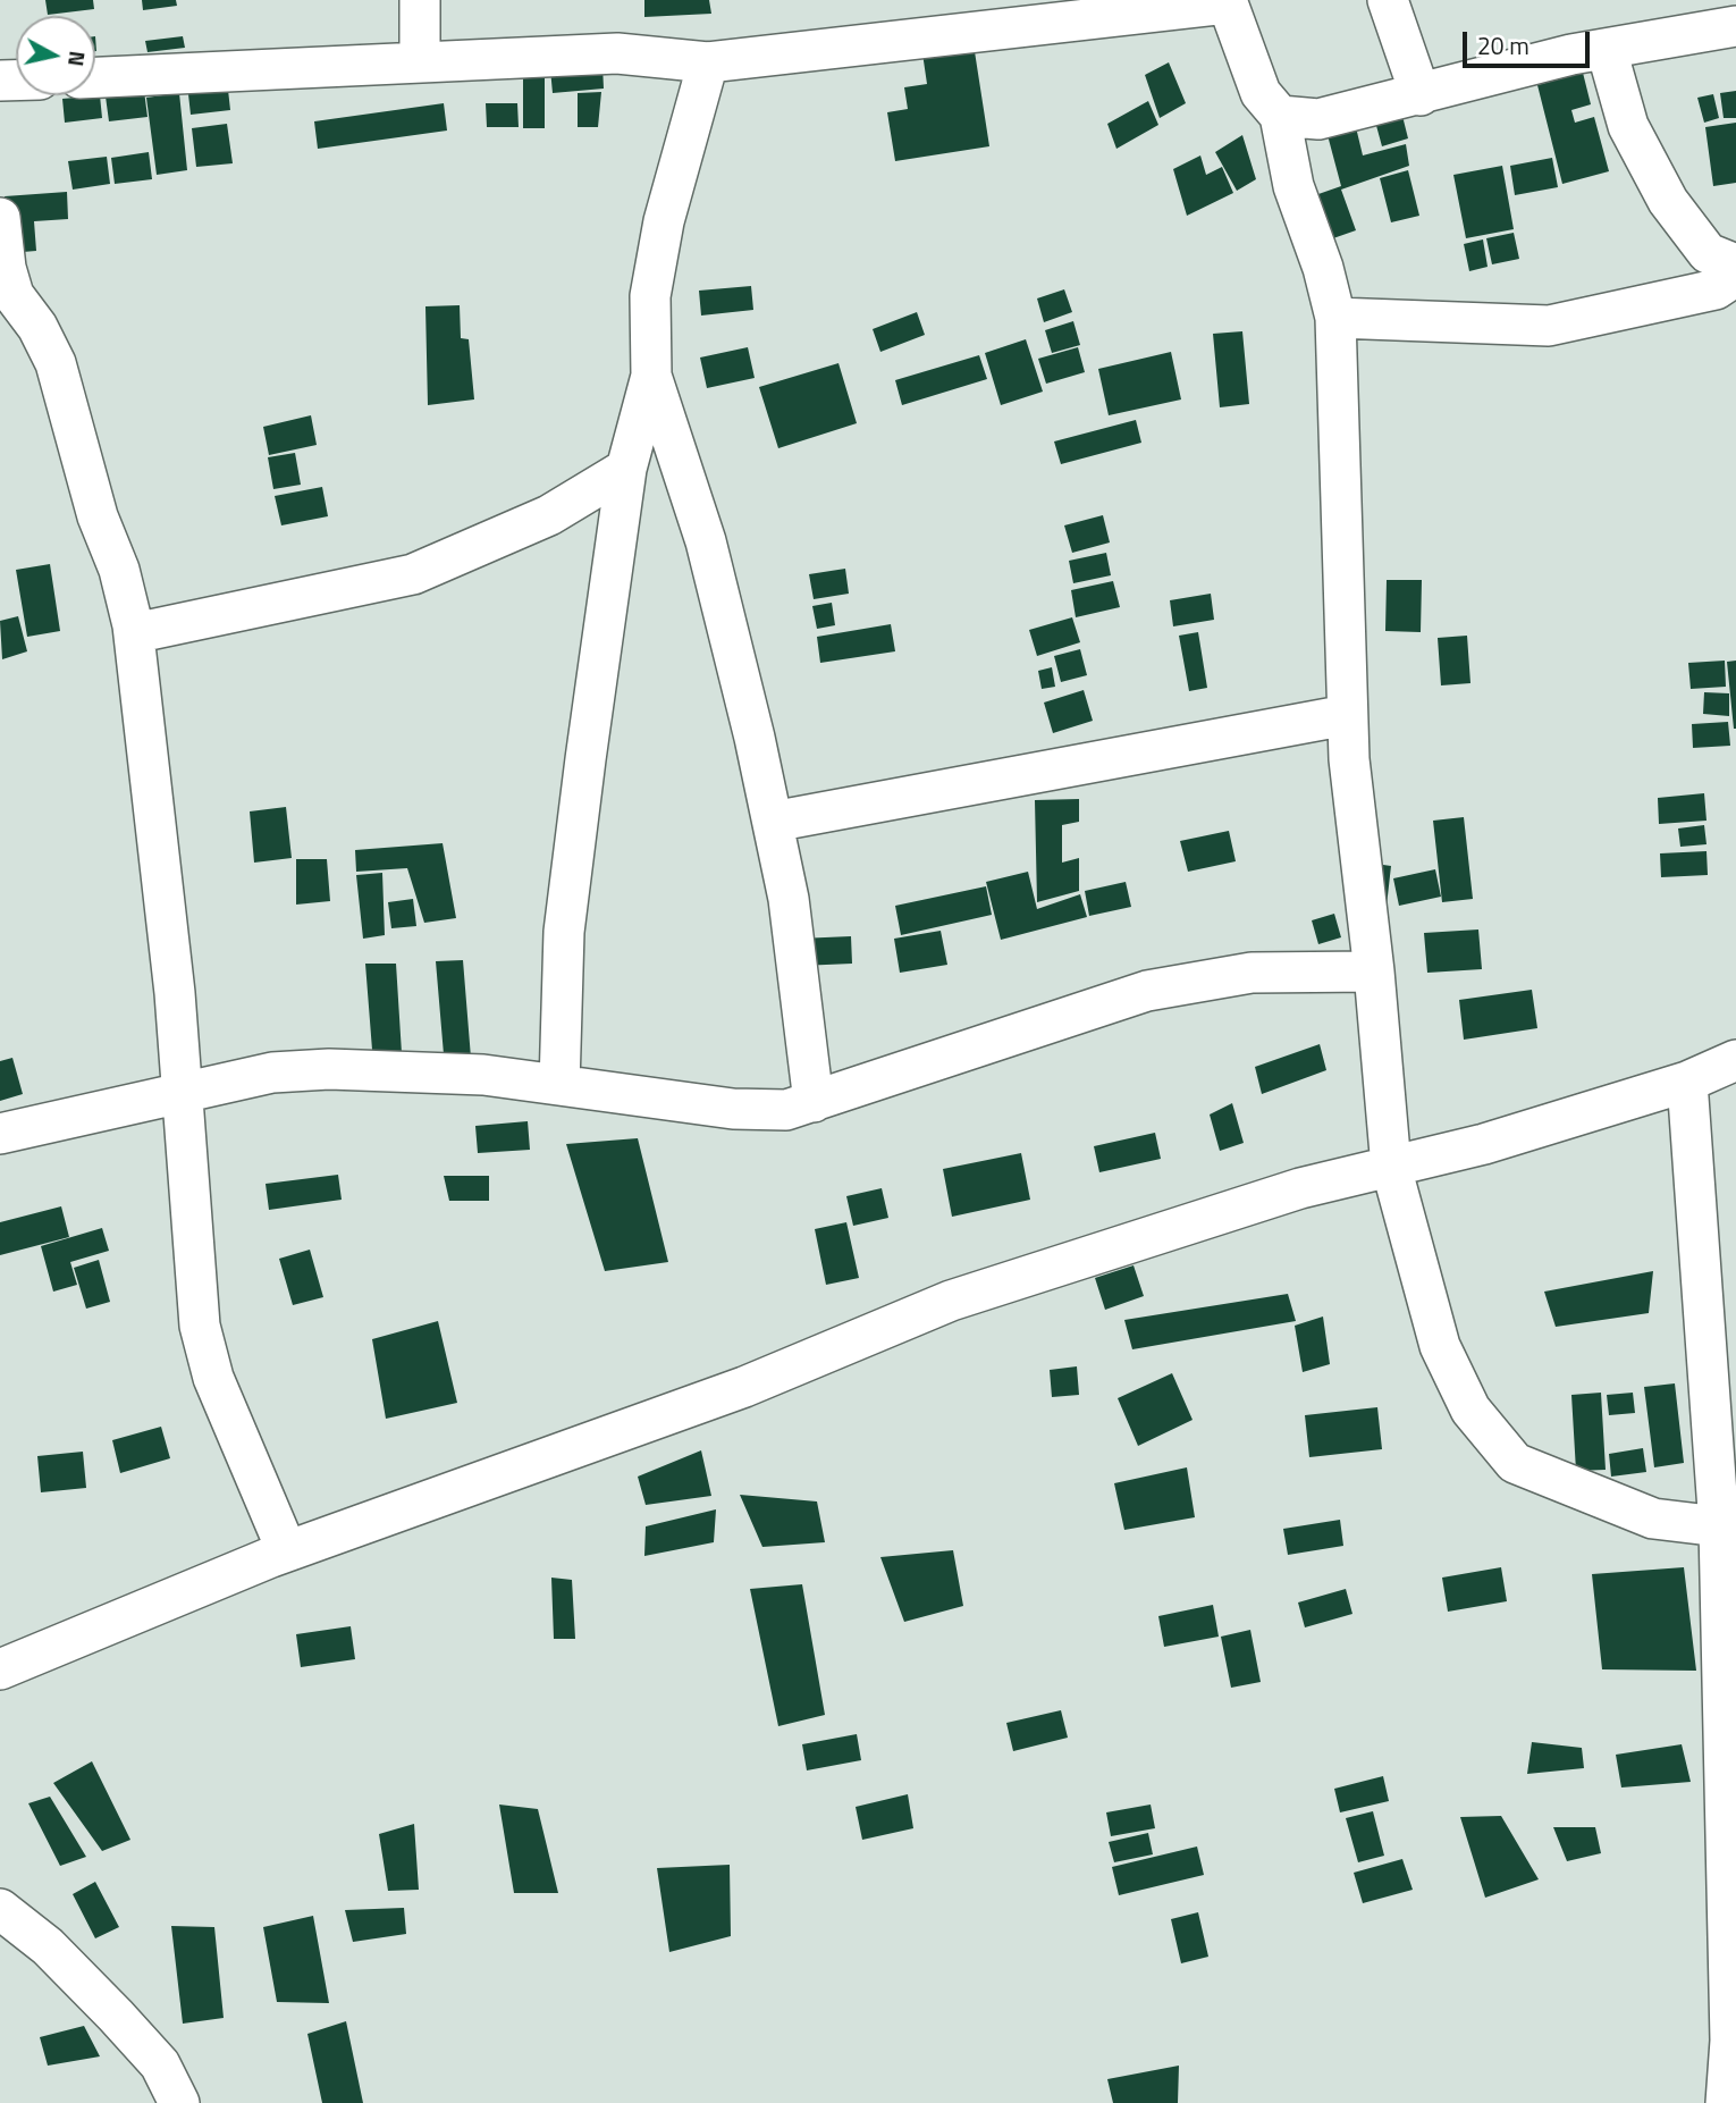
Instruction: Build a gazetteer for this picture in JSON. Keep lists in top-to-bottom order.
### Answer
{
  "scale_bar": "20 m",
  "north": "right"
}
